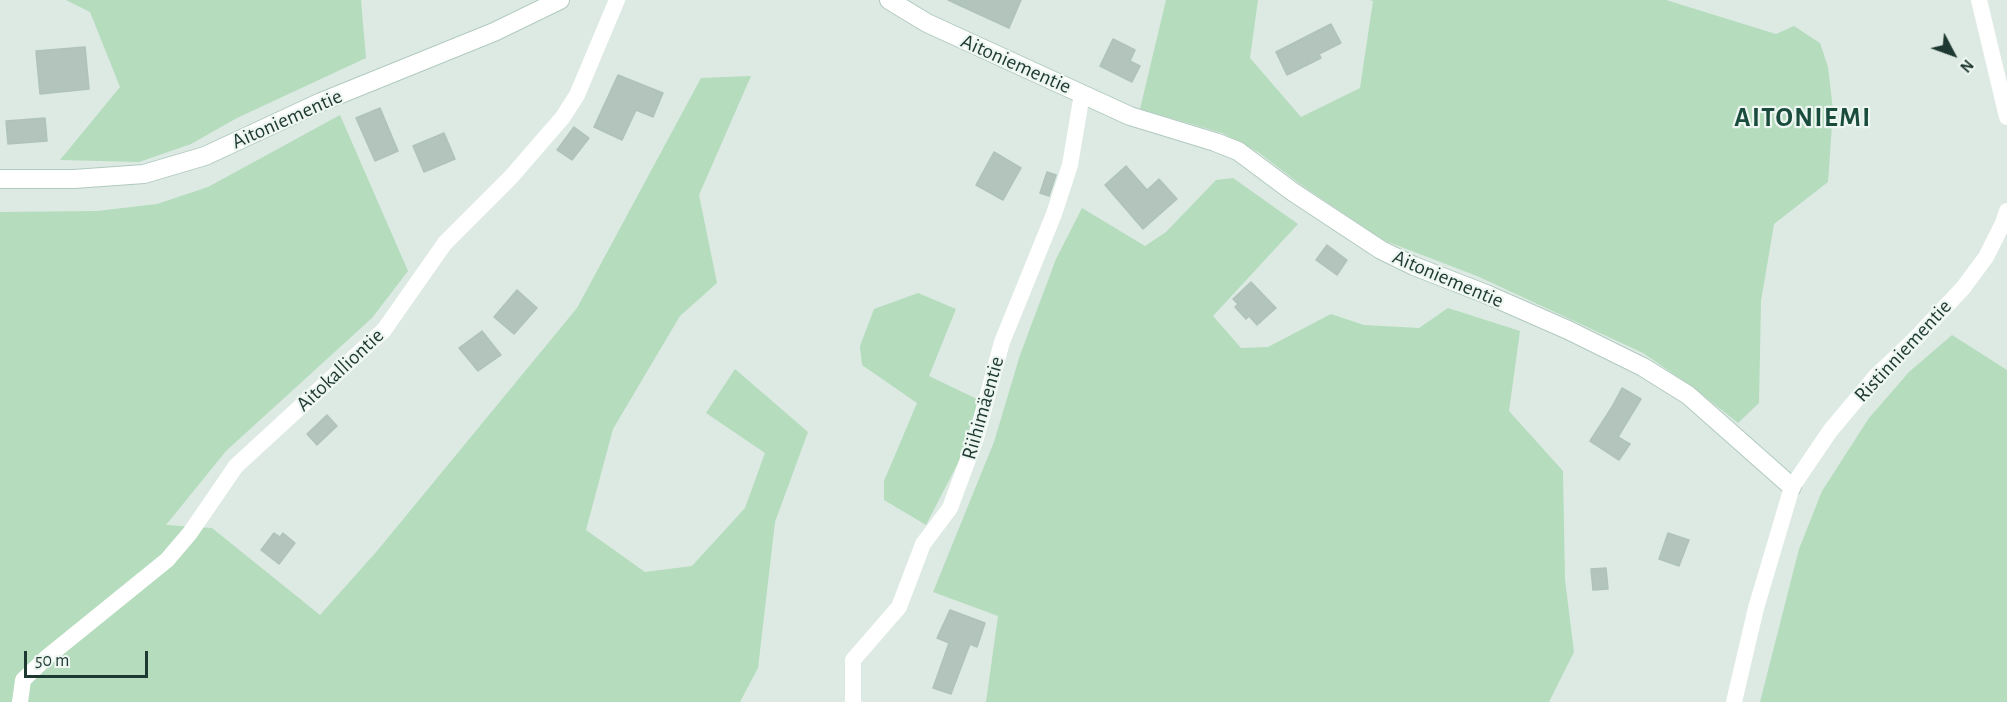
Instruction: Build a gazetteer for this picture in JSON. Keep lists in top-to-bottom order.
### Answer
{
  "streets": {
    "street": [
      "Aitoniementie",
      "Ristinniementie",
      "Aitokalliontie",
      "Riihimäentie"
    ]
  },
  "crossings": [
    ["Aitoniementie", "Ristinniementie"],
    ["Aitoniementie", "Riihimäentie"]
  ],
  "districts": ["AITONIEMI"],
  "scale_bar": "50 m",
  "north": "bottom right"
}
